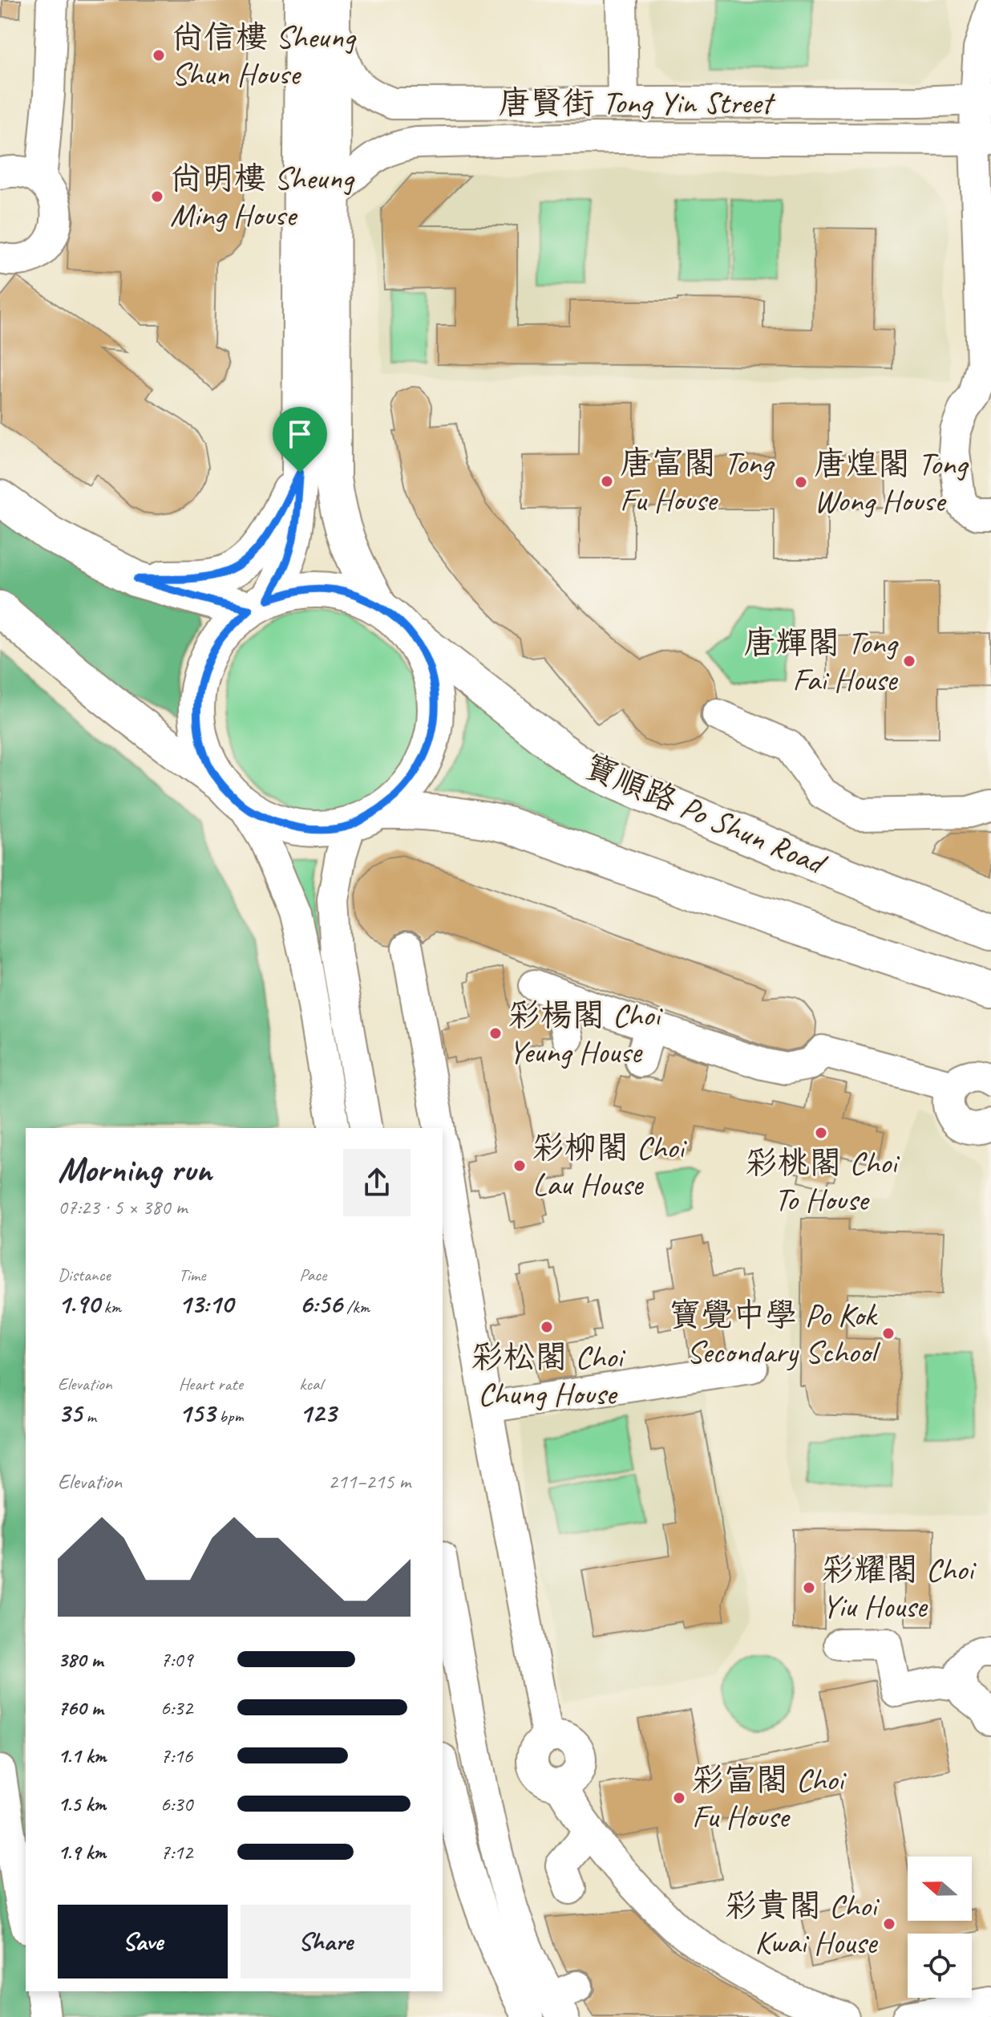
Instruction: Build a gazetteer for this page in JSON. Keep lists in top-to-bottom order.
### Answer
{
  "streets": {
    "main road": ["寶順路 Po Shun Road"],
    "street": ["唐賢街 Tong Yin Street"]
  },
  "places": [
    "尚信樓 Sheung Shun House",
    "尚明樓 Sheung Ming House",
    "唐富閣 Tong Fu House",
    "唐煌閣 Tong Wong House",
    "唐輝閣 Tong Fai House",
    "彩楊閣 Choi Yeung House",
    "彩桃閣 Choi To House",
    "彩柳閣 Choi Lau House",
    "彩松閣 Choi Chung House",
    "寶覺中學 Po Kok Secondary School",
    "彩耀閣 Choi Yiu House",
    "彩富閣 Choi Fu House",
    "彩貴閣 Choi Kwai House"
  ],
  "north": "left",
  "page": {
    "heading": ["Morning run", "07:23 · 5 × 380 m"],
    "stats": [
      ["Distance", "1.90 km"],
      ["Time", "13:10"],
      ["Pace", "6:56 /km"],
      ["Elevation", "35 m"],
      ["Heart rate", "153 bpm"],
      ["kcal", "123"]
    ],
    "chart": ["Elevation", "211–215 m"],
    "list": [
      {
        "name": "380 m",
        "note": "7:09"
      },
      {
        "name": "760 m",
        "note": "6:32"
      },
      {
        "name": "1.1 km",
        "note": "7:16"
      },
      {
        "name": "1.5 km",
        "note": "6:30"
      },
      {
        "name": "1.9 km",
        "note": "7:12"
      }
    ],
    "buttons": ["Save", "Share"]
  }
}
